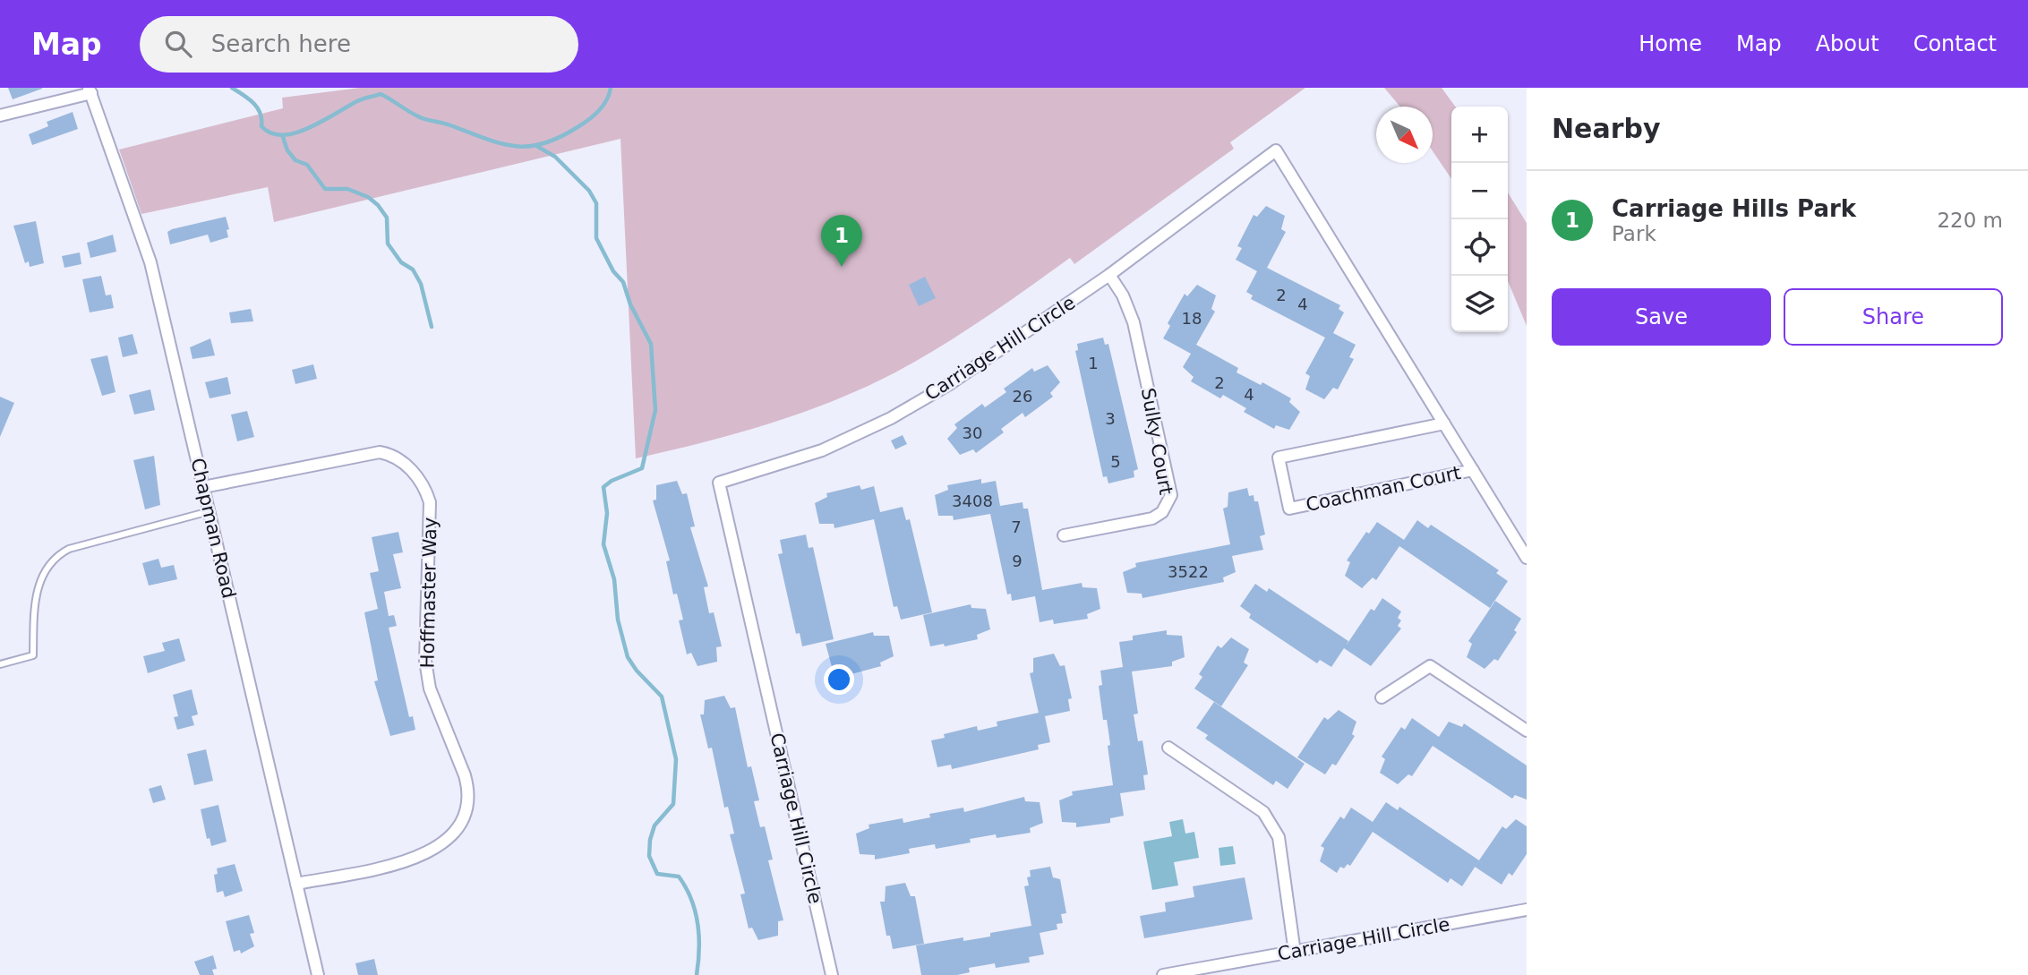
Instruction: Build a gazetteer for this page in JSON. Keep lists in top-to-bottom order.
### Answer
{
  "streets": {
    "street": [
      "Carriage Hill Circle",
      "Sulky Court",
      "Coachman Court",
      "Chapman Road",
      "Hoffmaster Way"
    ]
  },
  "crossings": [
    ["Carriage Hill Circle", "Sulky Court"],
    ["Carriage Hill Circle", "Coachman Court"],
    ["Chapman Road", "Hoffmaster Way"]
  ],
  "house_numbers": [
    "2",
    "4",
    "18",
    "1",
    "2",
    "4",
    "26",
    "3",
    "30",
    "5",
    "3408",
    "7",
    "9",
    "3522"
  ],
  "north": "bottom right",
  "page": {
    "header": "Map",
    "search": "Search here",
    "nav": [
      "Home",
      "Map",
      "About",
      "Contact"
    ],
    "heading": "Nearby",
    "map_buttons": ["+", "−"],
    "list": [
      {
        "mark": "1",
        "name": "Carriage Hills Park",
        "note": "Park",
        "value": "220 m"
      }
    ],
    "pins": "1",
    "buttons": ["Save", "Share"]
  }
}
